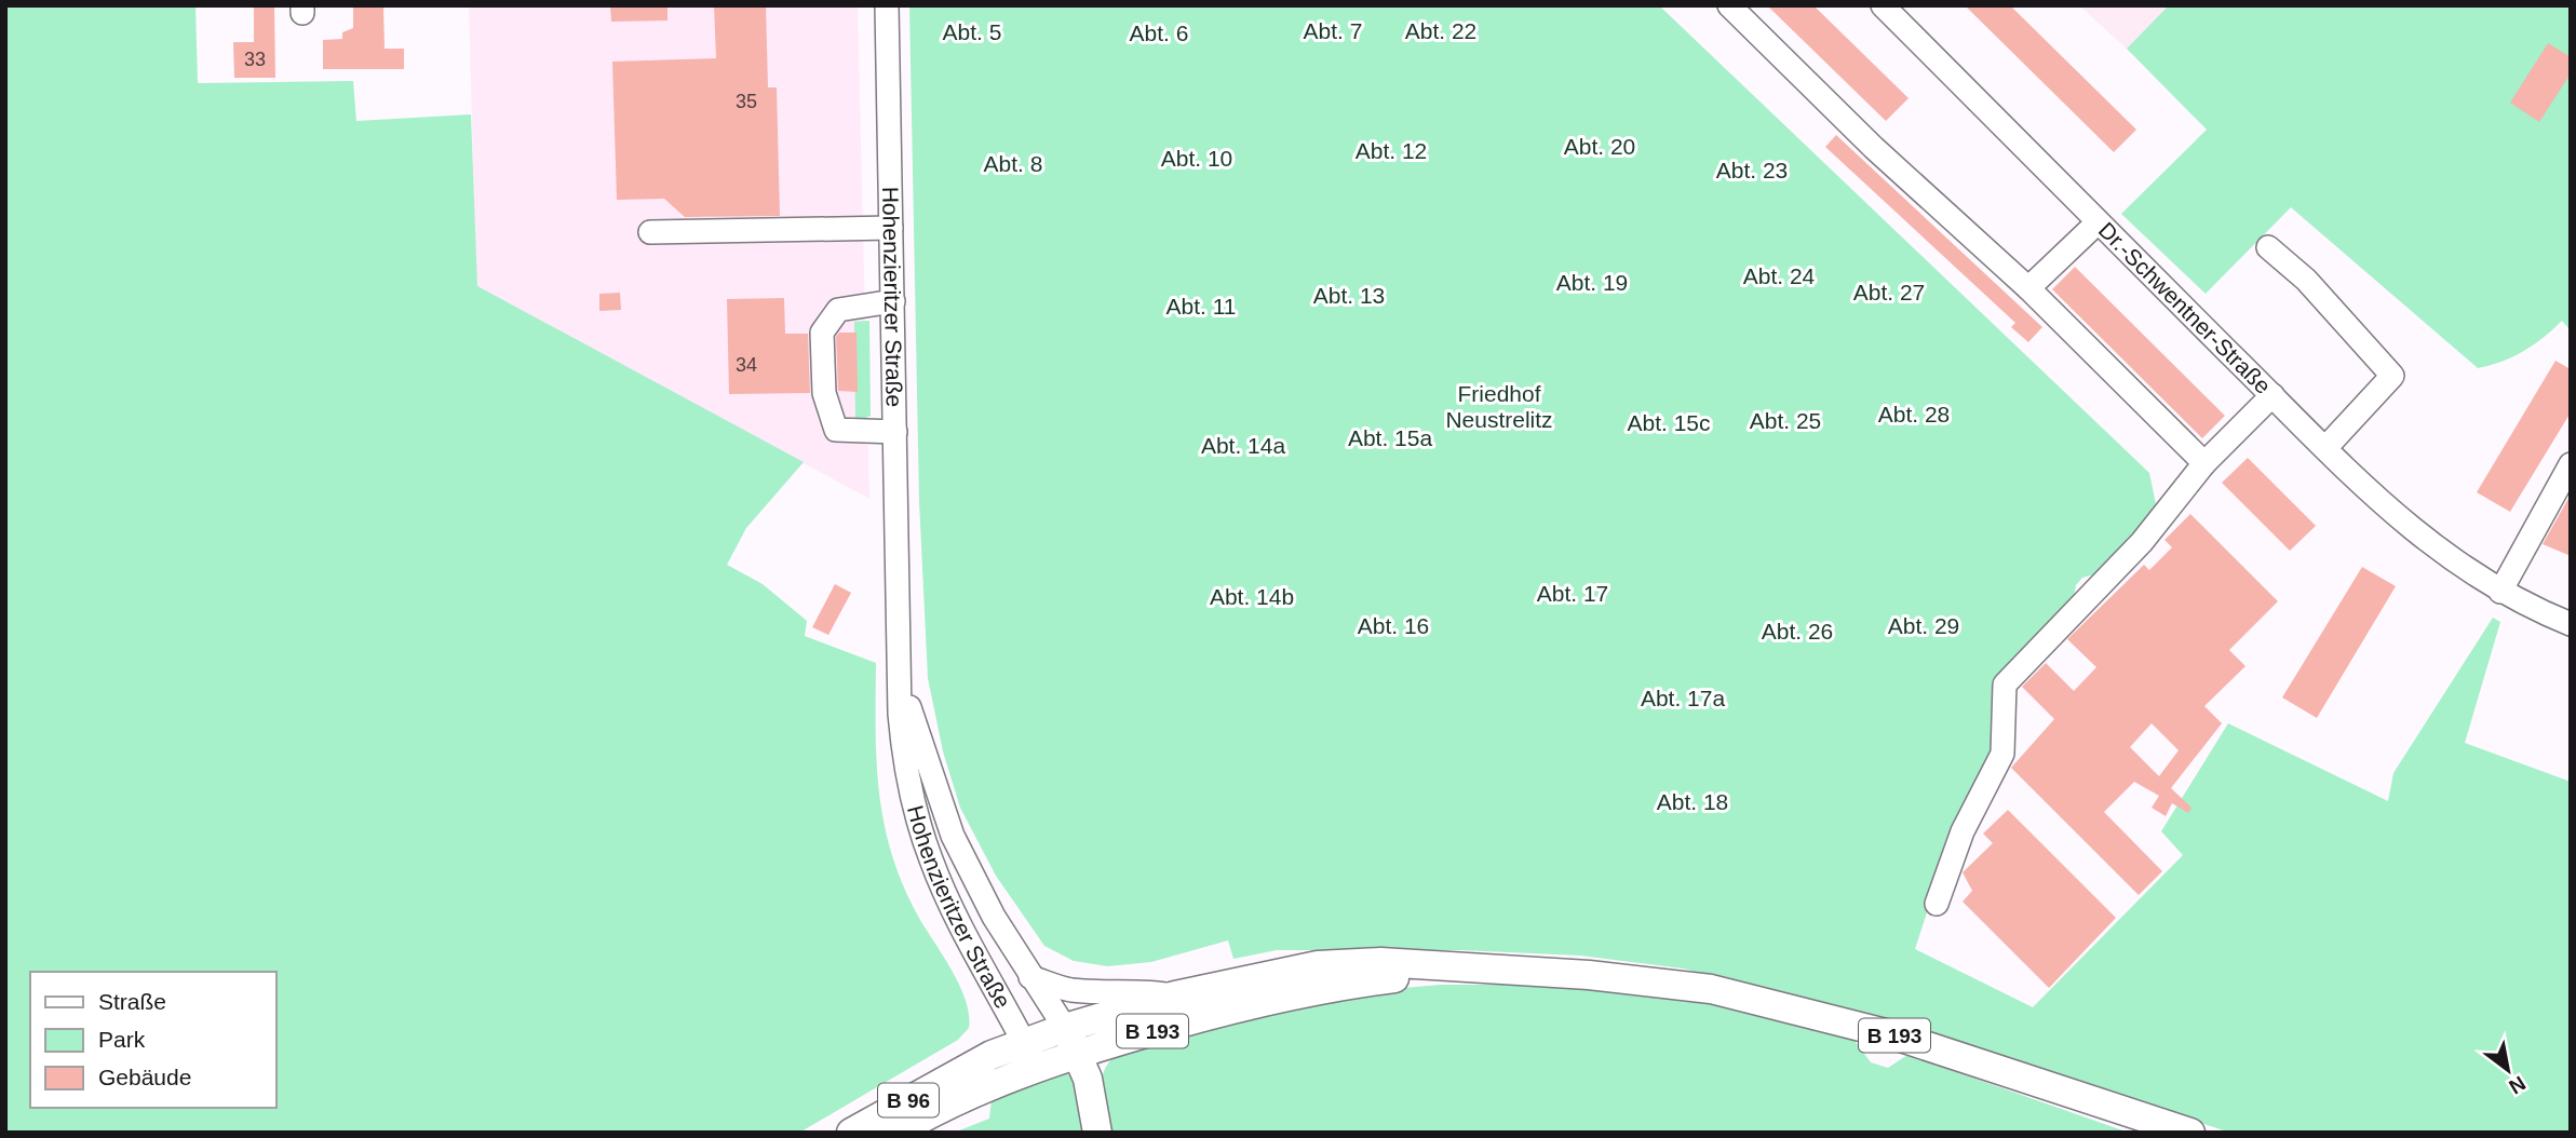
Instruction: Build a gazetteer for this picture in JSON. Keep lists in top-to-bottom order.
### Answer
{
  "streets": {
    "main road": ["B 193", "B 96"],
    "street": ["Hohenzieritzer Straße", "Dr.-Schwentner-Straße"]
  },
  "crossings": [
    ["Hohenzieritzer Straße", "B 193"],
    ["Hohenzieritzer Straße", "B 96"],
    ["B 193", "B 96"]
  ],
  "parks": [
    "Abt. 7",
    "Abt. 22",
    "Abt. 5",
    "Abt. 6",
    "Abt. 20",
    "Abt. 12",
    "Abt. 10",
    "Abt. 8",
    "Abt. 23",
    "Abt. 24",
    "Abt. 19",
    "Abt. 27",
    "Abt. 13",
    "Abt. 11",
    "Friedhof Neustrelitz",
    "Abt. 28",
    "Abt. 25",
    "Abt. 15c",
    "Abt. 15a",
    "Abt. 14a",
    "Abt. 17",
    "Abt. 14b",
    "Abt. 16",
    "Abt. 29",
    "Abt. 26",
    "Abt. 17a",
    "Abt. 18"
  ],
  "house_numbers": ["33", "35", "34"],
  "legend": ["Straße", "Park", "Gebäude"],
  "north": "bottom right"
}
